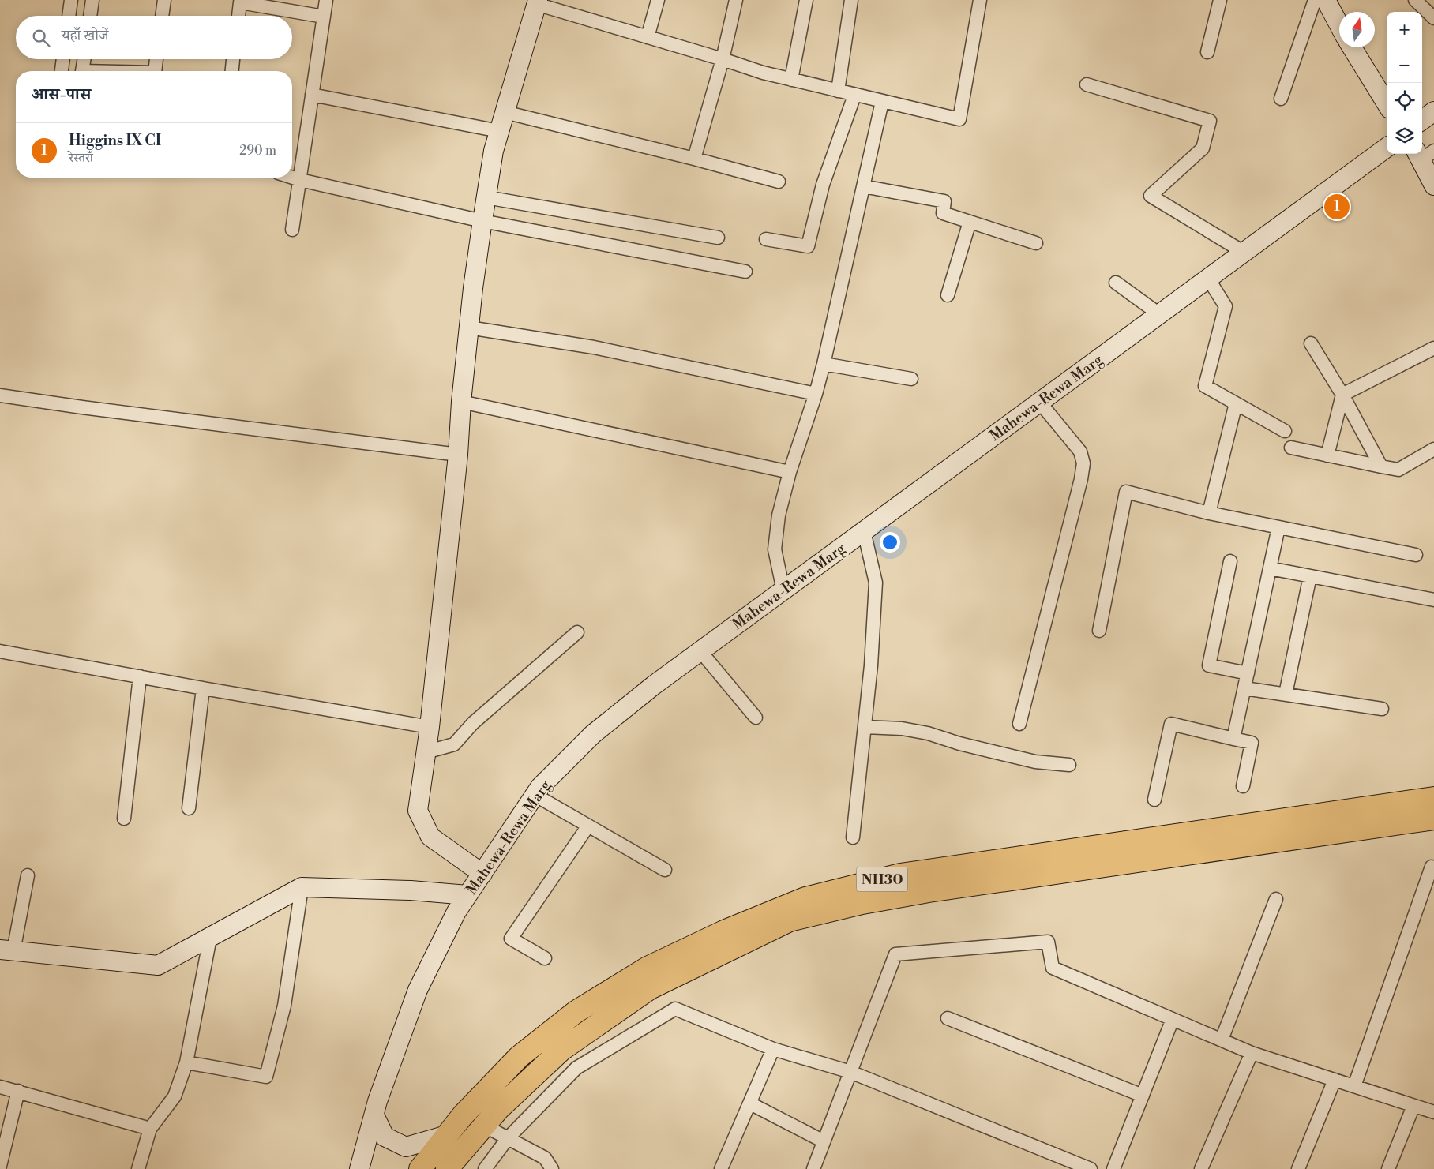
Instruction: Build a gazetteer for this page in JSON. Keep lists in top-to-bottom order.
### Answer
{
  "streets": {
    "highway": ["NH30"],
    "main road": ["Mahewa-Rewa Marg"]
  },
  "north": "top",
  "page": {
    "map_buttons": ["+", "−"],
    "search": "यहाँ खोजें",
    "heading": "आस-पास",
    "list": [
      {
        "mark": "1",
        "name": "Higgins IX CI",
        "note": "रेस्तराँ",
        "value": "290 m"
      }
    ],
    "pins": "1"
  }
}
